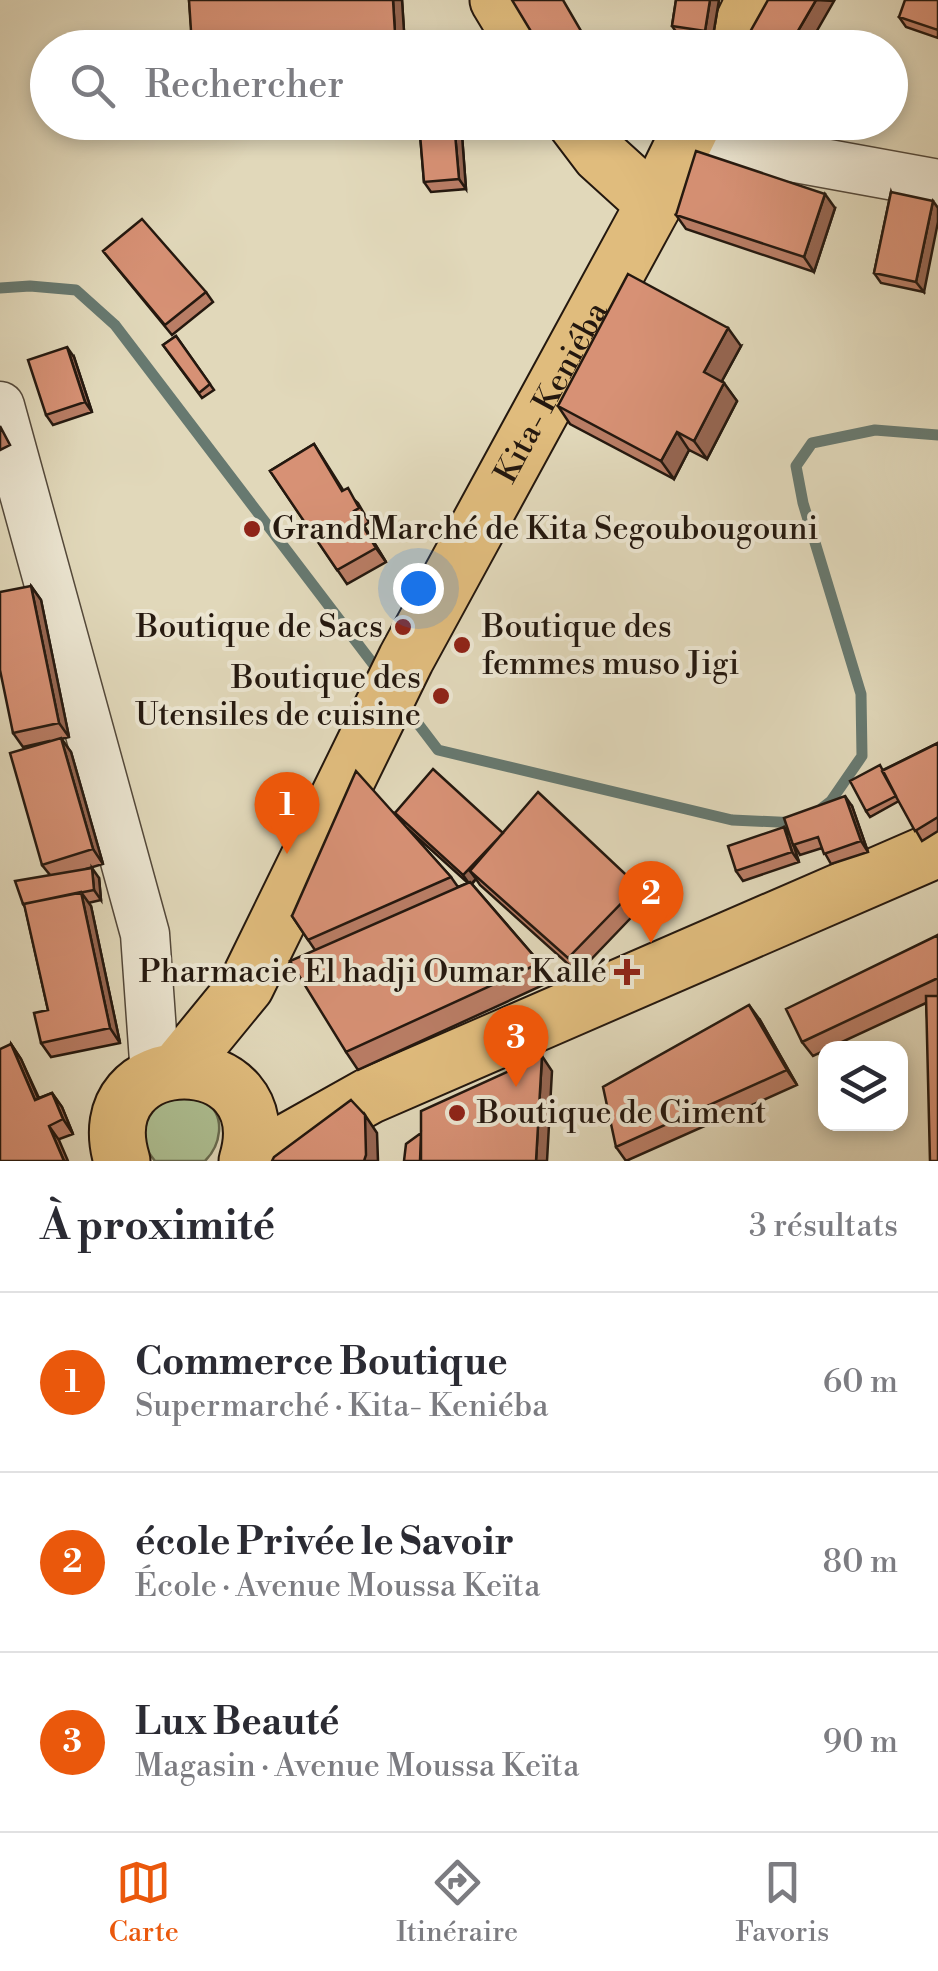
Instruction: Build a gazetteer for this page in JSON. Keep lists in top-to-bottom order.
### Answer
{
  "streets": {
    "main road": ["Kita- Keniéba"]
  },
  "places": {
    "other": [
      "Grand Marché de Kita Segoubougouni",
      "Boutique de Sacs",
      "Boutique des femmes muso Jigi",
      "Boutique des Utensiles de cuisine",
      "Boutique de Ciment"
    ],
    "health": ["Pharmacie El hadji Oumar Kallé"]
  },
  "page": {
    "search": "Rechercher",
    "pins": ["1", "2", "3"],
    "heading": ["À proximité", "3 résultats"],
    "list": [
      {
        "mark": "1",
        "name": "Commerce Boutique",
        "note": "Supermarché · Kita- Keniéba",
        "value": "60 m"
      },
      {
        "mark": "2",
        "name": "école Privée le Savoir",
        "note": "École · Avenue Moussa Keïta",
        "value": "80 m"
      },
      {
        "mark": "3",
        "name": "Lux Beauté",
        "note": "Magasin · Avenue Moussa Keïta",
        "value": "90 m"
      }
    ],
    "nav": ["Carte", "Itinéraire", "Favoris"]
  }
}
